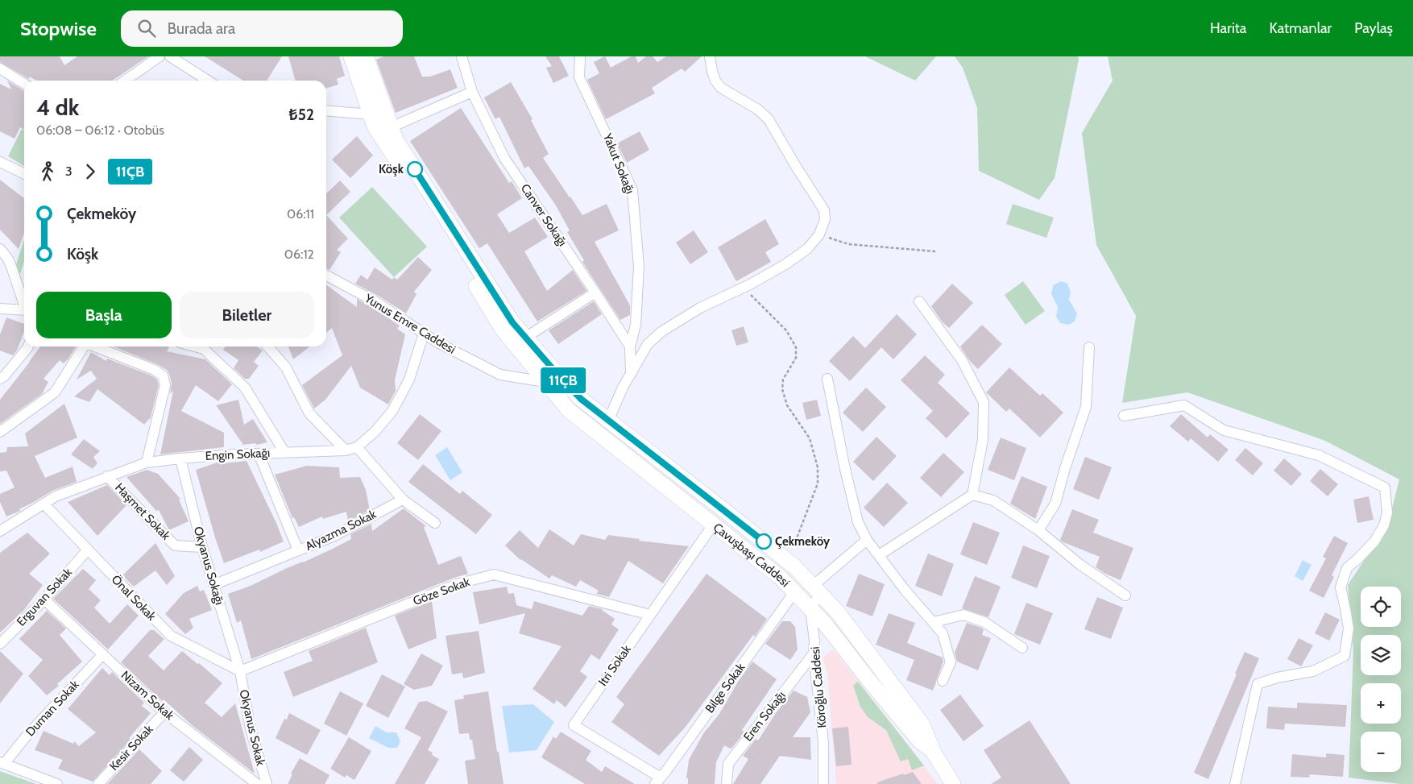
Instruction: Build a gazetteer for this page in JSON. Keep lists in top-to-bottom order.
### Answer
{
  "streets": {
    "main road": ["Çavuşbaşı Caddesi"],
    "street": [
      "Yakut Sokağı",
      "Canver Sokağı",
      "Yunus Emre Caddesi",
      "Engin Sokağı",
      "Haşmet Sokak",
      "Alyazma Sokak",
      "Okyanus Sokağı",
      "Göze Sokak",
      "Erguvan Sokak",
      "Önal Sokak",
      "Itri Sokak",
      "Köroğlu Caddesi",
      "Bilge Sokak",
      "Nizam Sokak",
      "Duman Sokak",
      "Eren Sokağı",
      "Okyanus Sokak",
      "Kesir Sokak"
    ]
  },
  "crossings": [
    ["Yakut Sokağı", "Canver Sokağı"],
    ["Yunus Emre Caddesi", "Çavuşbaşı Caddesi"],
    ["Engin Sokağı", "Haşmet Sokak"],
    ["Engin Sokağı", "Okyanus Sokağı"],
    ["Engin Sokağı", "Önal Sokak"],
    ["Haşmet Sokak", "Okyanus Sokağı"],
    ["Alyazma Sokak", "Okyanus Sokağı"],
    ["Çavuşbaşı Caddesi", "Itri Sokak"],
    ["Çavuşbaşı Caddesi", "Köroğlu Caddesi"],
    ["Çavuşbaşı Caddesi", "Bilge Sokak"],
    ["Okyanus Sokağı", "Göze Sokak"],
    ["Okyanus Sokağı", "Önal Sokak"],
    ["Okyanus Sokağı", "Okyanus Sokak"],
    ["Göze Sokak", "Önal Sokak"],
    ["Göze Sokak", "Itri Sokak"],
    ["Göze Sokak", "Okyanus Sokak"],
    ["Erguvan Sokak", "Önal Sokak"],
    ["Erguvan Sokak", "Nizam Sokak"],
    ["Önal Sokak", "Okyanus Sokak"],
    ["Itri Sokak", "Bilge Sokak"],
    ["Köroğlu Caddesi", "Eren Sokağı"],
    ["Nizam Sokak", "Duman Sokak"],
    ["Nizam Sokak", "Kesir Sokak"]
  ],
  "places": ["Köşk", "Çekmeköy"],
  "lines": ["bus line 11ÇB"],
  "page": {
    "header": "Stopwise",
    "search": "Burada ara",
    "nav": ["Harita", "Katmanlar", "Paylaş"],
    "on_map": "11ÇB",
    "heading": ["4 dk", "06:08 – 06:12 · Otobüs", "₺52"],
    "legs": ["3", "11ÇB"],
    "list": [
      {
        "name": "Çekmeköy",
        "value": "06:11"
      },
      {
        "name": "Köşk",
        "value": "06:12"
      }
    ],
    "buttons": ["Başla", "Biletler"],
    "map_buttons": ["+", "−"]
  }
}
